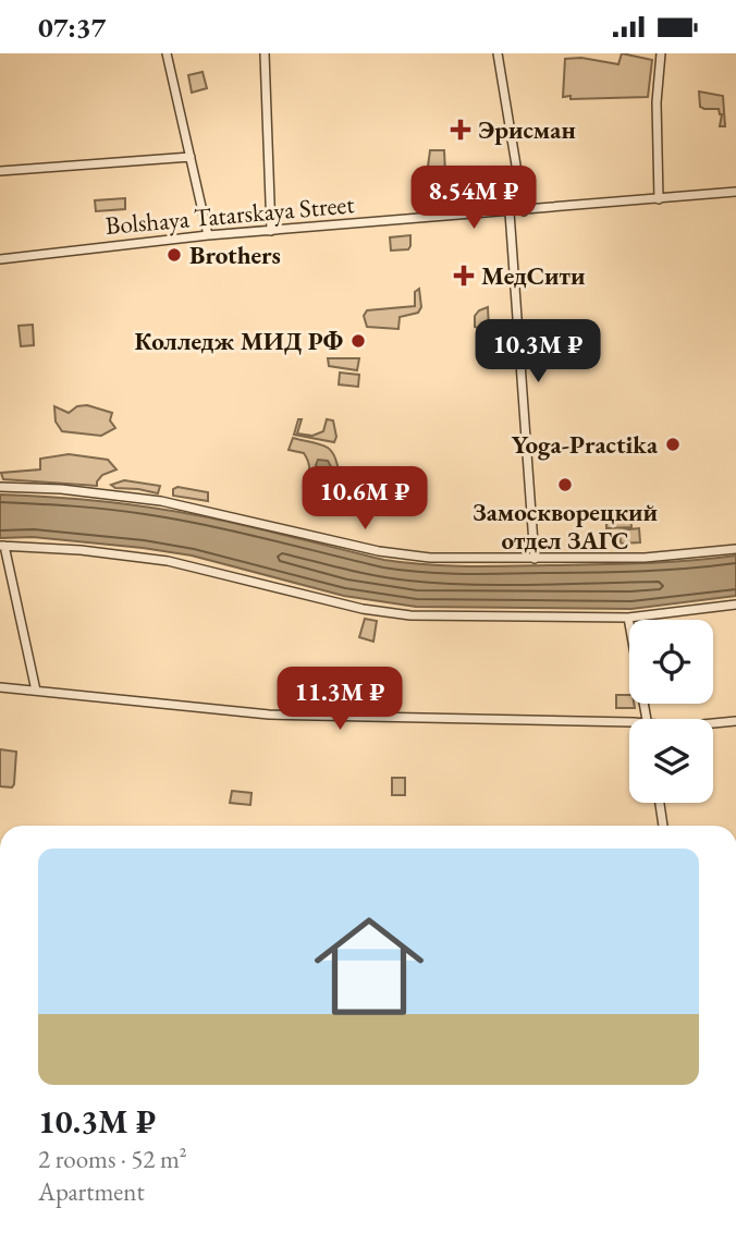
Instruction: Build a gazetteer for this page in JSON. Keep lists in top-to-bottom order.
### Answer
{
  "streets": {
    "street": ["Bolshaya Tatarskaya Street"]
  },
  "places": {
    "health": ["Эрисман", "МедСити"],
    "other": [
      "Brothers",
      "Колледж МИД РФ",
      "Yoga-Practika",
      "Замоскворецкий отдел ЗАГС"
    ]
  },
  "page": {
    "status": "07:37",
    "price": [
      "8.54M ₽",
      "10.3M ₽",
      "10.6M ₽",
      "11.3M ₽"
    ],
    "list": [
      {
        "name": "10.3M ₽",
        "note": "2 rooms · 52 m² · Apartment"
      }
    ]
  }
}
